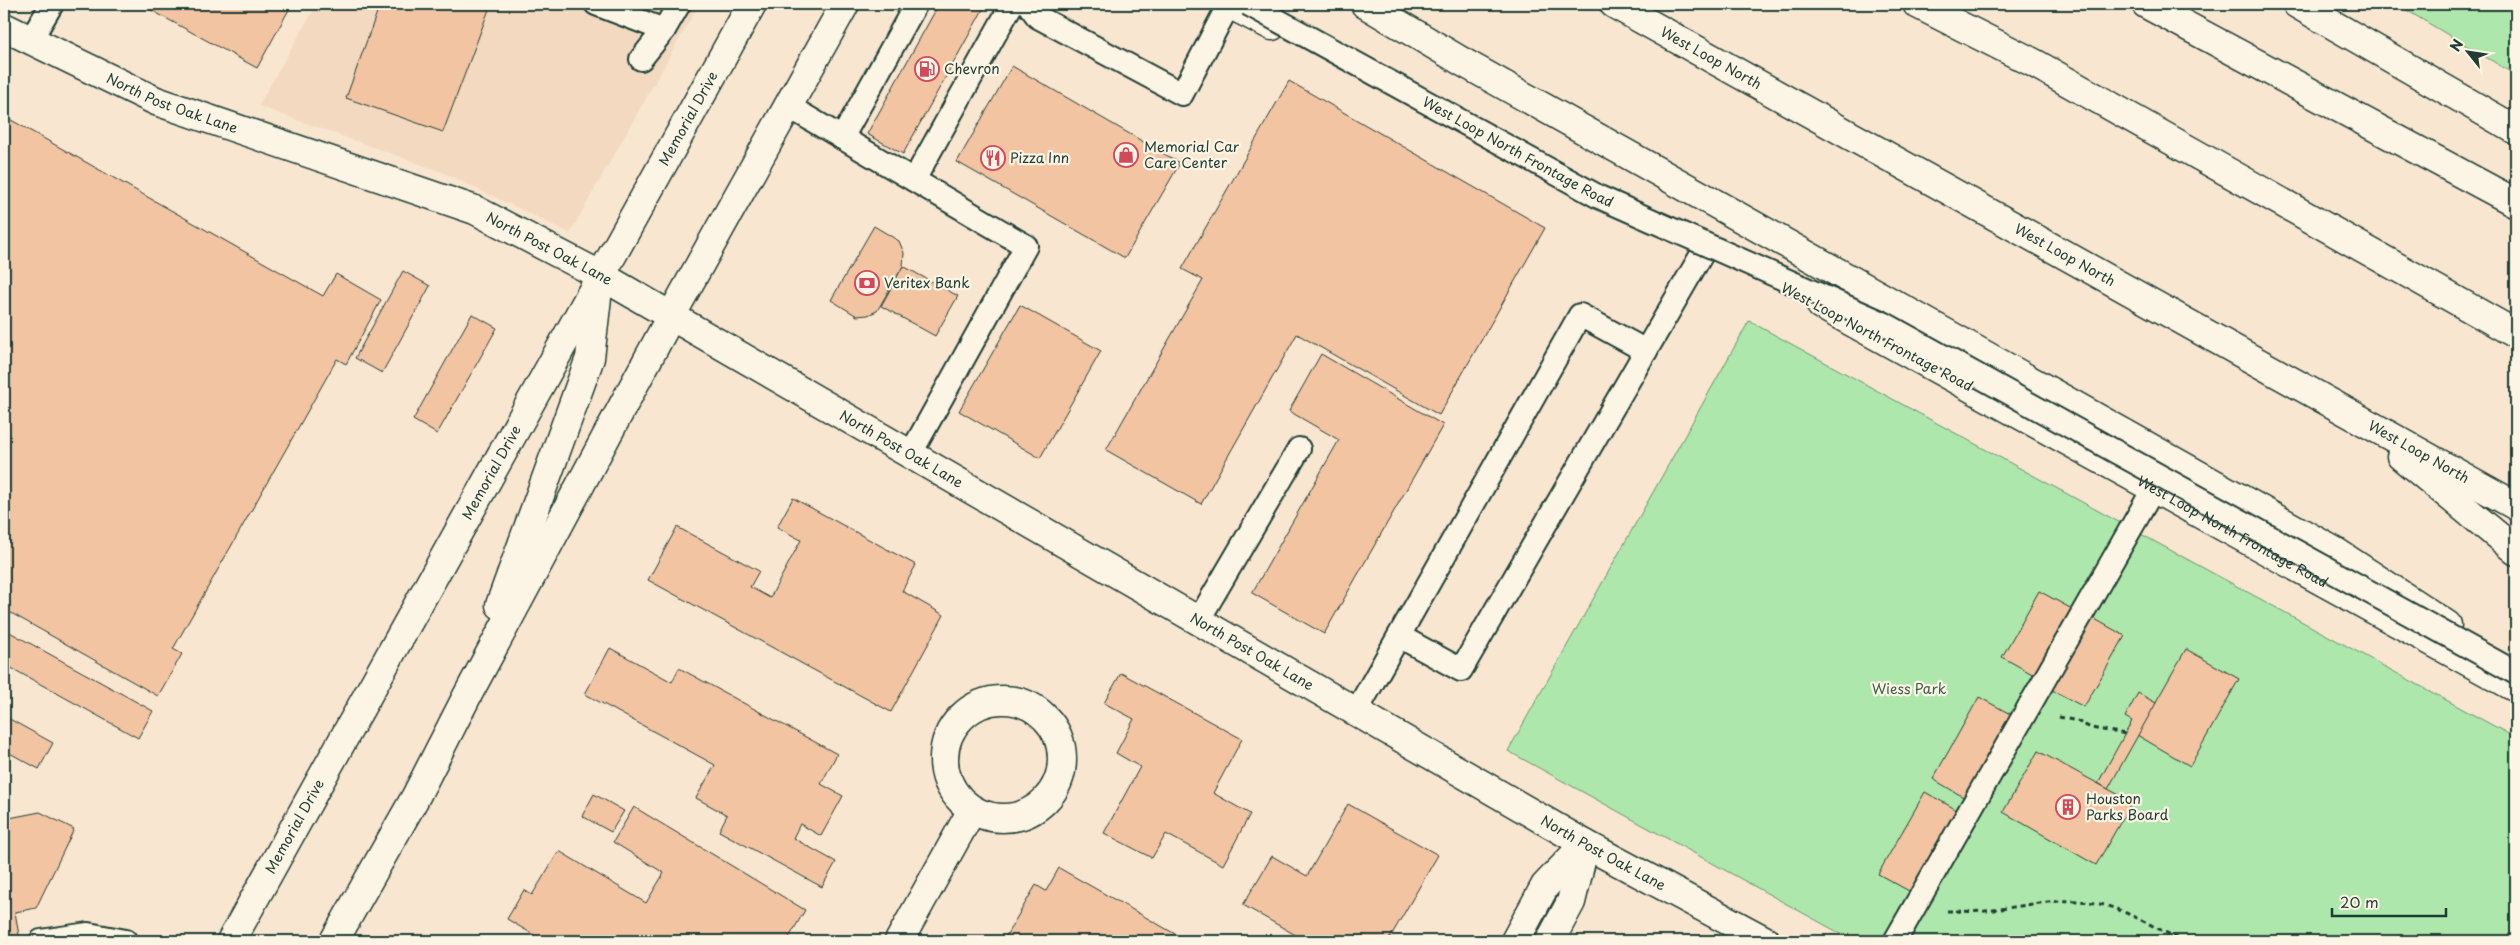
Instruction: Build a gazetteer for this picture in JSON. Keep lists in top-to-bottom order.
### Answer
{
  "streets": {
    "main road": [
      "West Loop North",
      "North Post Oak Lane",
      "Memorial Drive",
      "West Loop North Frontage Road"
    ]
  },
  "crossings": [
    ["North Post Oak Lane", "Memorial Drive"]
  ],
  "parks": ["Wiess Park"],
  "places": {
    "fuel station": ["Chevron"],
    "shop": ["Memorial Car Care Center"],
    "restaurant": ["Pizza Inn"],
    "bank": ["Veritex Bank"],
    "building": ["Houston Parks Board"]
  },
  "scale_bar": "20 m",
  "north": "top left"
}
